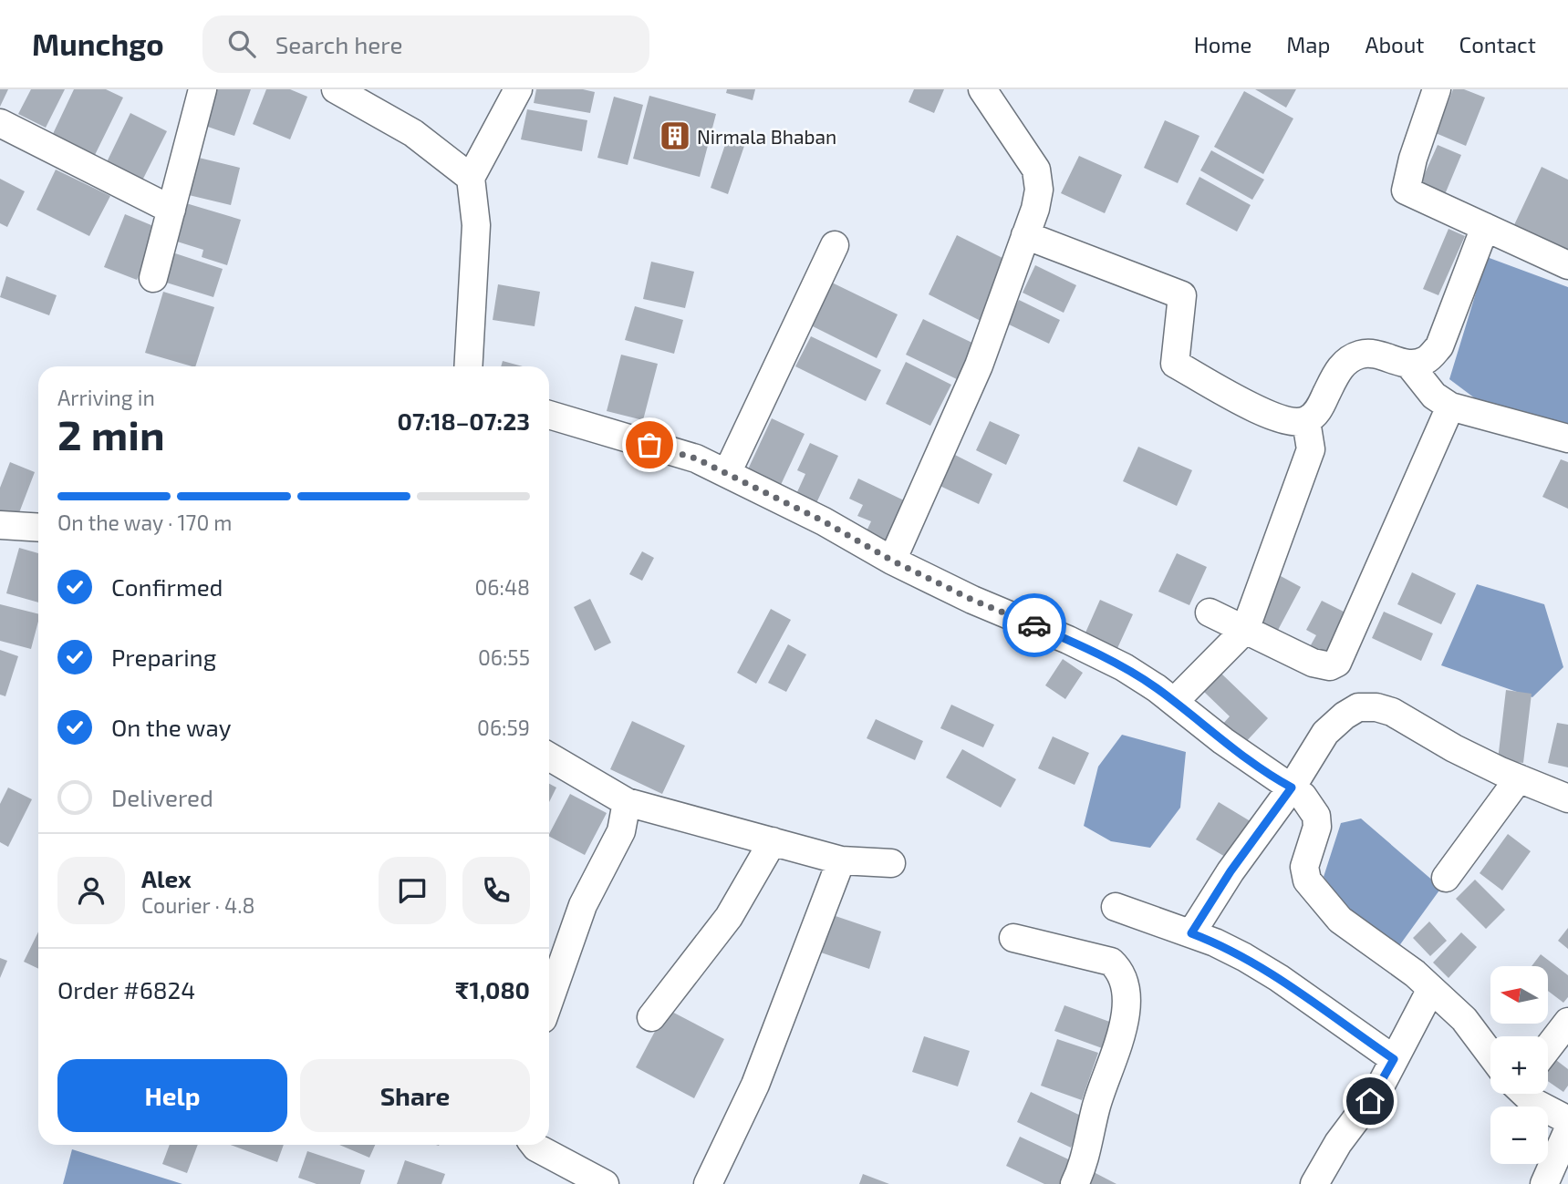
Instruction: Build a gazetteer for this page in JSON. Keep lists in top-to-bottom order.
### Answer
{
  "places": {
    "building": ["Nirmala Bhaban"]
  },
  "north": "left",
  "page": {
    "header": "Munchgo",
    "search": "Search here",
    "nav": [
      "Home",
      "Map",
      "About",
      "Contact"
    ],
    "heading": ["2 min", "Arriving in", "07:18–07:23"],
    "panel": [
      "Alex",
      "Courier · 4.8",
      "Order #6824",
      "₹1,080"
    ],
    "bar": "On the way · 170 m",
    "list": [
      ["Confirmed", "06:48"],
      ["Preparing", "06:55"],
      ["On the way", "06:59"],
      "Delivered"
    ],
    "map_buttons": ["+", "−"],
    "buttons": ["Help", "Share"]
  }
}
